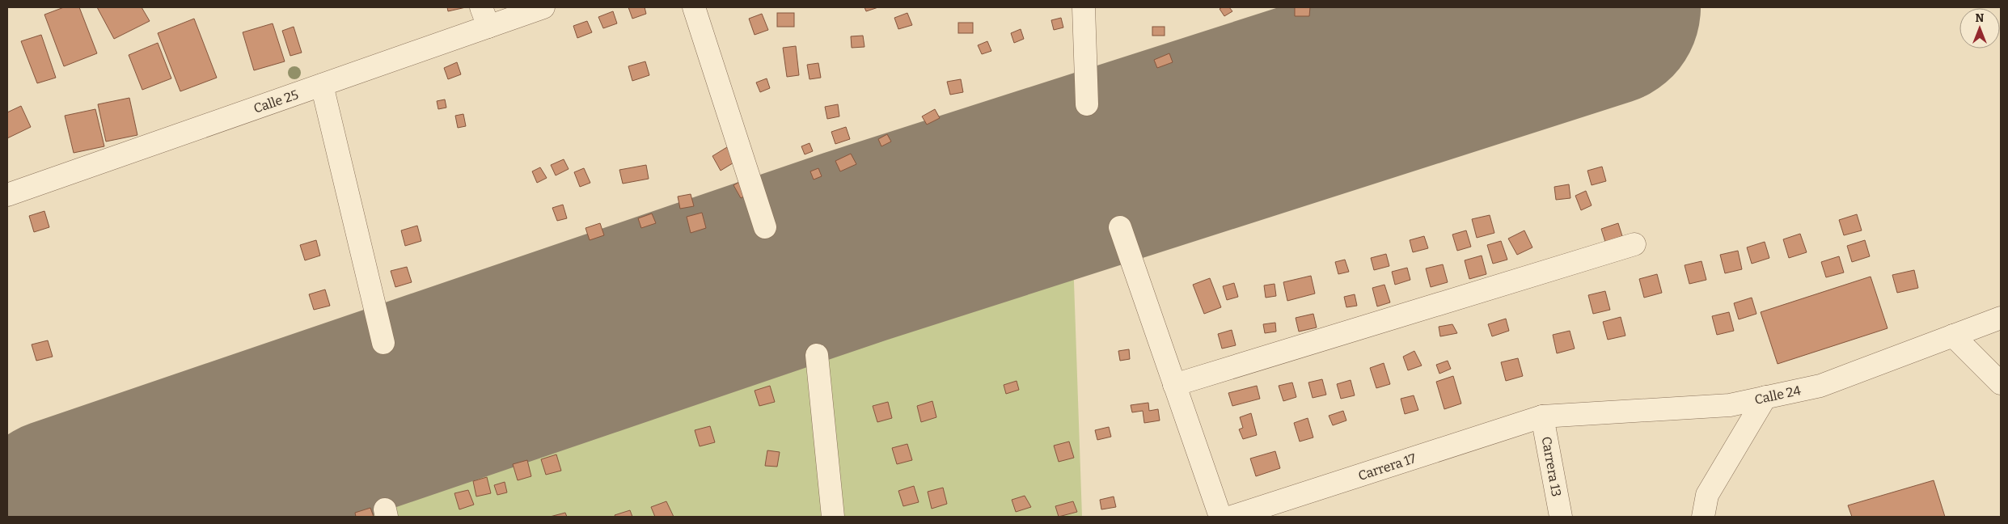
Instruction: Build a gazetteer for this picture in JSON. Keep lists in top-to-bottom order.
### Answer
{
  "streets": {
    "street": [
      "Calle 25",
      "Calle 24",
      "Carrera 17",
      "Carrera 13"
    ]
  },
  "crossings": [
    ["Calle 24", "Carrera 17"],
    ["Calle 24", "Carrera 13"],
    ["Carrera 17", "Carrera 13"]
  ],
  "north": "top"
}
